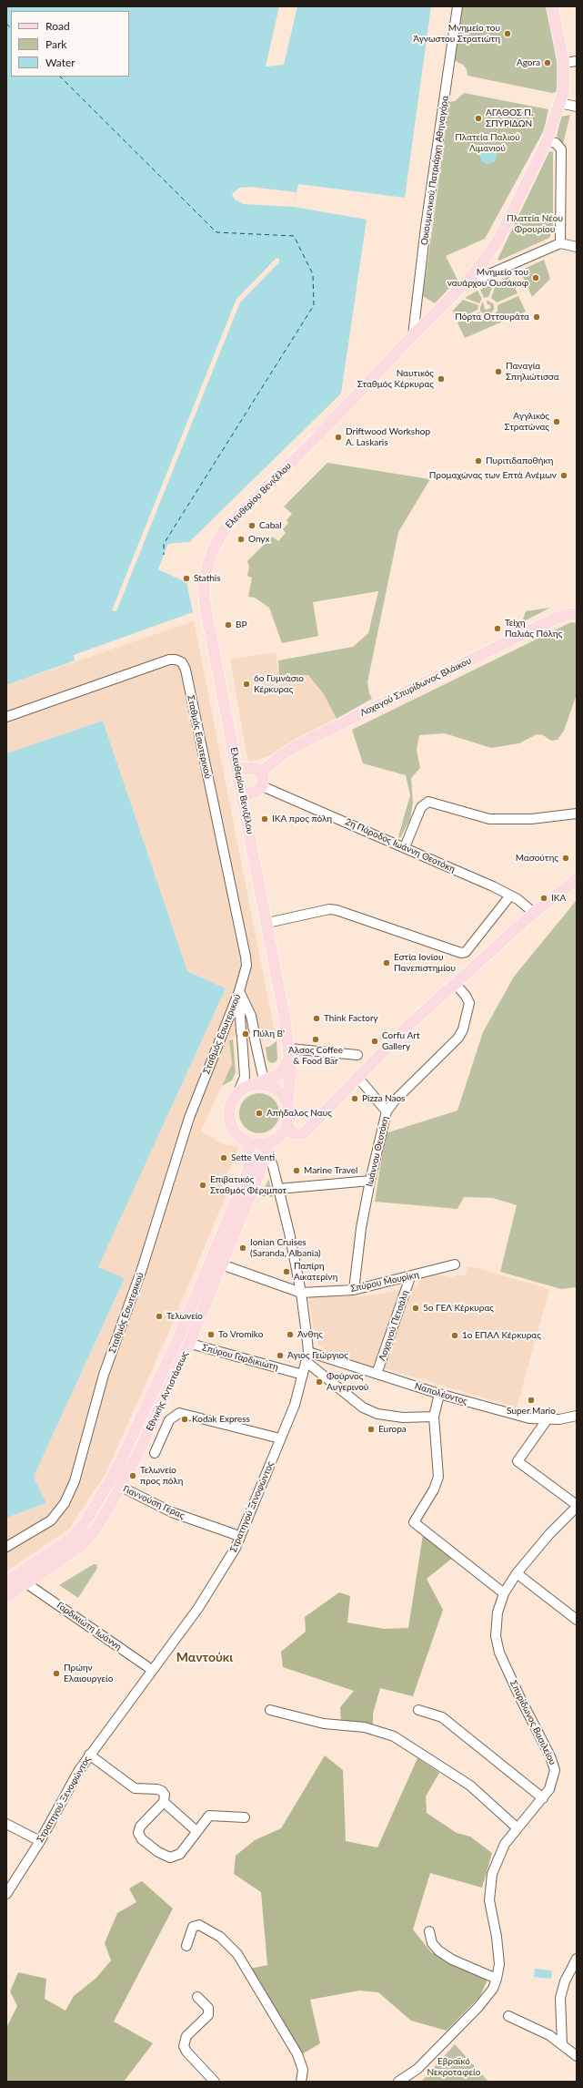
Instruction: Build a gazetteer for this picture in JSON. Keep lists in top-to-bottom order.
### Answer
{
  "streets": {
    "main road": ["Ελευθερίου Βενιζέλου", "Λοχαγού Σπυρίδωνος Βλάικου", "Εθνικής Αντιστάσεως"],
    "street": [
      "Οικουμενικού Πατριάρχη Αθηναγόρα",
      "Σταθμός Εσωτερικού",
      "2η Πάροδος Ιωάννη Θεοτόκη",
      "Ιωάννου Θεοτόκη",
      "Σπύρου Μουρίκη",
      "Λοχαγού Πετσάλη",
      "Σπύρου Γαρδικιώτη",
      "Ναπολέοντος",
      "Γιαννούση Γέρας",
      "Στρατηγού Ξενοφώντος",
      "Γαρδικιώτη Ιωάννη",
      "Σπυρίδωνος Βασιλείου"
    ]
  },
  "crossings": [
    ["Οικουμενικού Πατριάρχη Αθηναγόρα", "Ελευθερίου Βενιζέλου"],
    ["Ελευθερίου Βενιζέλου", "Εθνικής Αντιστάσεως"],
    ["Ελευθερίου Βενιζέλου", "Στρατηγού Ξενοφώντος"],
    ["Ιωάννου Θεοτόκη", "Σπύρου Μουρίκη"],
    ["Σπύρου Μουρίκη", "Λοχαγού Πετσάλη"],
    ["Σπύρου Μουρίκη", "Εθνικής Αντιστάσεως"],
    ["Σπύρου Μουρίκη", "Στρατηγού Ξενοφώντος"],
    ["Λοχαγού Πετσάλη", "Ναπολέοντος"],
    ["Σπύρου Γαρδικιώτη", "Εθνικής Αντιστάσεως"],
    ["Σπύρου Γαρδικιώτη", "Στρατηγού Ξενοφώντος"],
    ["Εθνικής Αντιστάσεως", "Γιαννούση Γέρας"],
    ["Εθνικής Αντιστάσεως", "Στρατηγού Ξενοφώντος"],
    ["Εθνικής Αντιστάσεως", "Γαρδικιώτη Ιωάννη"],
    ["Ναπολέοντος", "Στρατηγού Ξενοφώντος"],
    ["Γιαννούση Γέρας", "Στρατηγού Ξενοφώντος"],
    ["Στρατηγού Ξενοφώντος", "Γαρδικιώτη Ιωάννη"]
  ],
  "districts": ["Μαντούκι"],
  "parks": ["Πλατεία Παλιού Λιμανιού", "Πλατεία Νέου Φρουρίου", "Εβραϊκό Νεκροταφείο"],
  "places": [
    "Μνημείο του Άγνωστου Στρατιώτη",
    "Agora",
    "ΑΓΑΘΟΣ Π. ΣΠΥΡΙΔΩΝ",
    "Μνημείο του ναυάρχου Ουσάκοφ",
    "Πόρτα Οττουράτα",
    "Παναγία Σπηλιώτισσα",
    "Ναυτικός Σταθμός Κέρκυρας",
    "Αγγλικός Στρατώνας",
    "Driftwood Workshop A. Laskaris",
    "Πυριτιδαποθήκη",
    "Προμαχώνας των Επτά Ανέμων",
    "Cabal",
    "Onyx",
    "Stathis",
    "BP",
    "Τείχη Παλιάς Πόλης",
    "6ο Γυμνάσιο Κέρκυρας",
    "ΙΚΑ προς πόλη",
    "Μασούτης",
    "ΙΚΑ",
    "Εστία Ιονίου Πανεπιστημίου",
    "Think Factory",
    "Πύλη Β'",
    "Άλσος Coffee & Food Bar",
    "Corfu Art Gallery",
    "Pizza Naos",
    "Απήδαλος Ναυς",
    "Sette Venti",
    "Marine Travel",
    "Επιβατικός Σταθμός Φέριμποτ",
    "Ionian Cruises (Saranda, Albania)",
    "Παπίρη Αικατερίνη",
    "5ο ΓΕΛ Κέρκυρας",
    "Τελωνείο",
    "To Vromiko",
    "Άνθης",
    "1ο ΕΠΑΛ Κέρκυρας",
    "Άγιος Γεώργιος",
    "Φούρνος Αυγερινού",
    "Super Mario",
    "Kodak Express",
    "Europa",
    "Τελωνείο προς πόλη",
    "Πρώην Ελαιουργείο"
  ],
  "legend": ["Road", "Park", "Water"]
}
